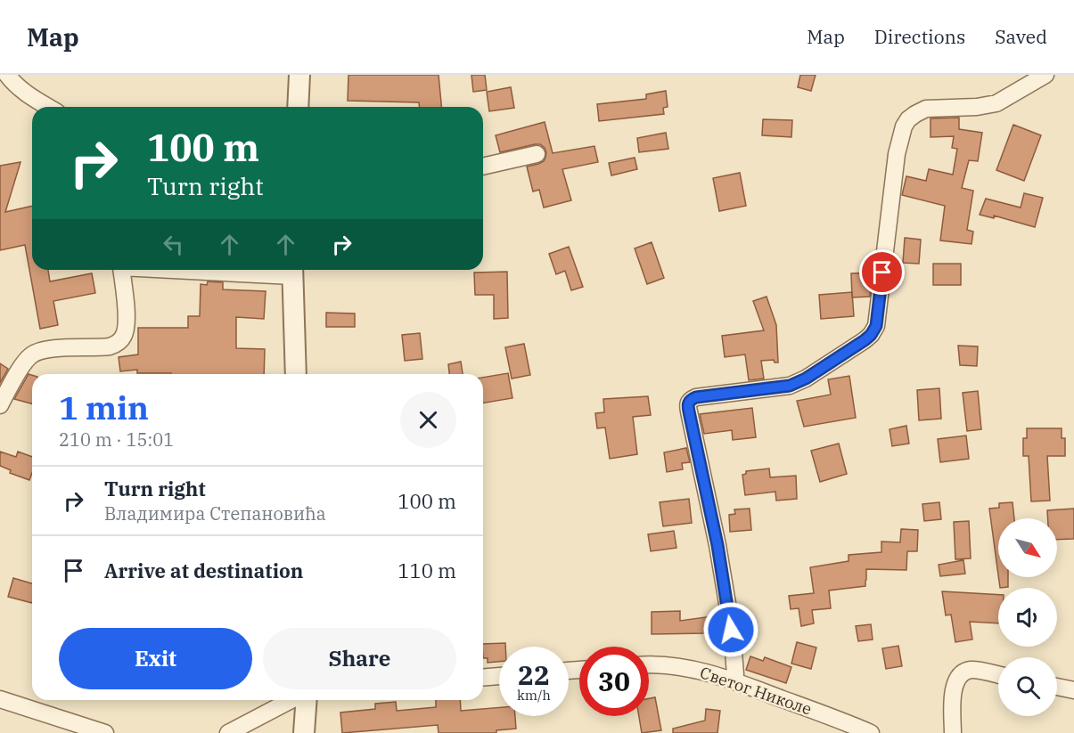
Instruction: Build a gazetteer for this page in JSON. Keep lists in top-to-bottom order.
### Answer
{
  "streets": {
    "street": ["Светог Николе"]
  },
  "north": "bottom right",
  "page": {
    "header": "Map",
    "nav": ["Map", "Directions", "Saved"],
    "turn": ["100 m", "Turn right"],
    "heading": ["1 min", "210 m · 15:01"],
    "list": [
      {
        "name": "Turn right",
        "note": "Владимира Степановића",
        "value": "100 m"
      },
      {
        "name": "Arrive at destination",
        "value": "110 m"
      }
    ],
    "buttons": ["Exit", "Share"],
    "speed": "22 km/h",
    "limit": "30"
  }
}
